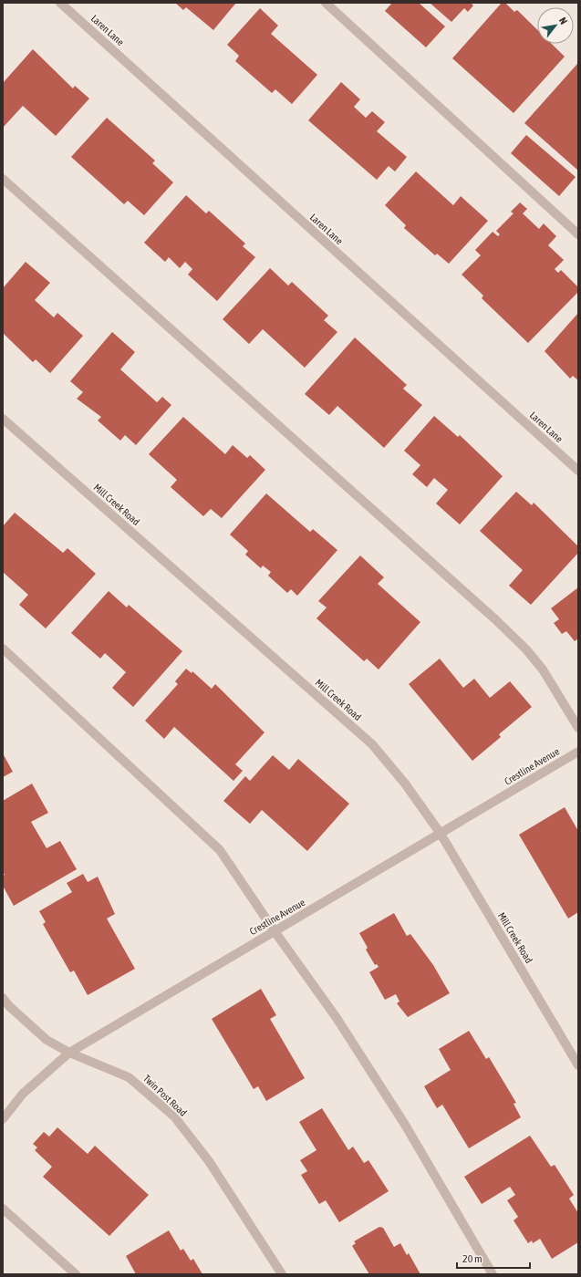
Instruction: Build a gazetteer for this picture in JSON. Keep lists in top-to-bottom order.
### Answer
{
  "streets": {
    "street": [
      "Laren Lane",
      "Mill Creek Road",
      "Crestline Avenue",
      "Twin Post Road"
    ]
  },
  "crossings": [
    ["Mill Creek Road", "Crestline Avenue"],
    ["Crestline Avenue", "Twin Post Road"]
  ],
  "scale_bar": "20 m",
  "north": "top right"
}
